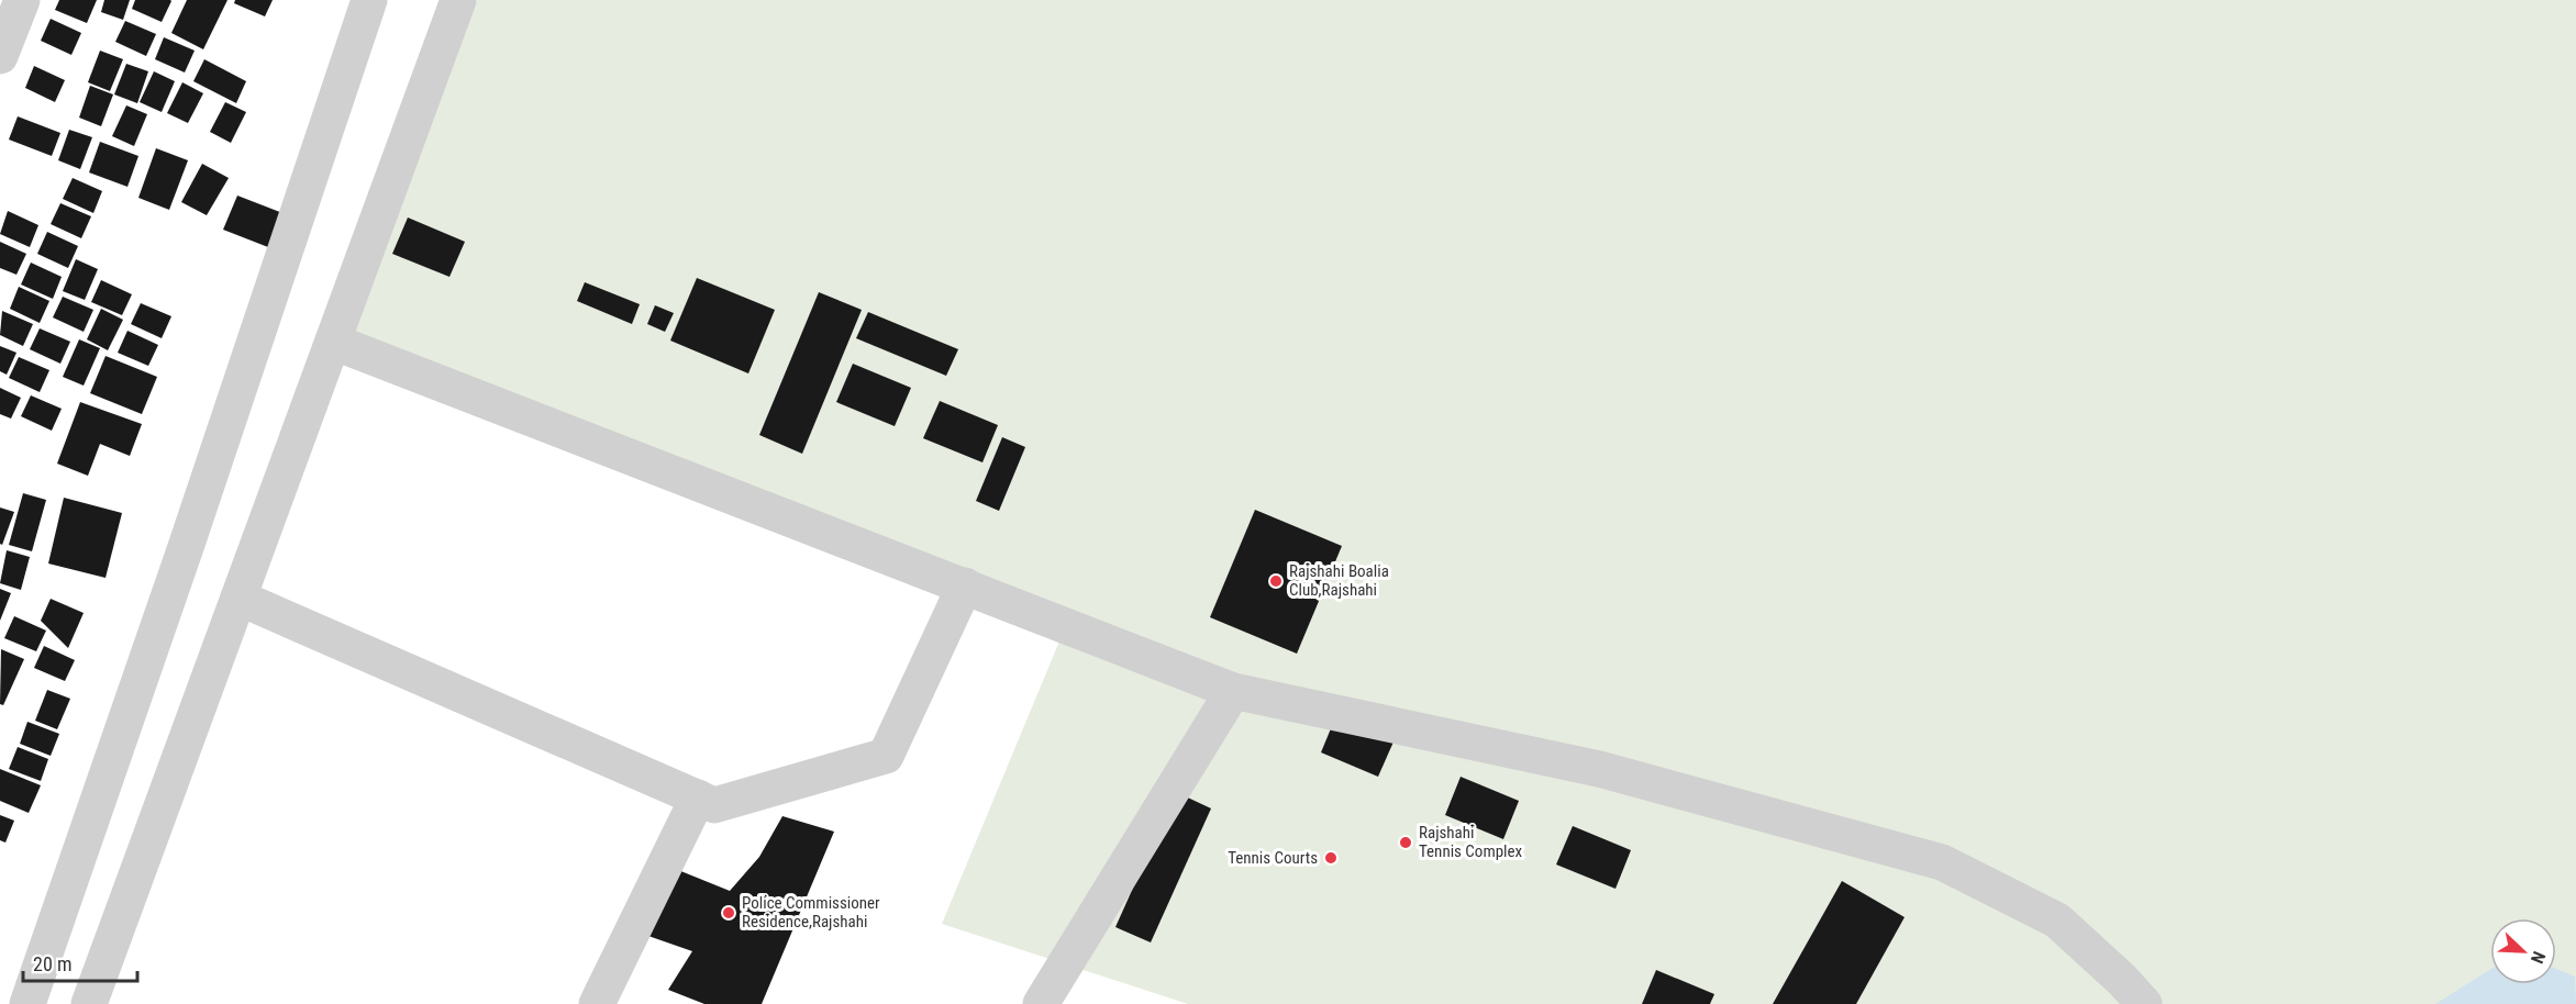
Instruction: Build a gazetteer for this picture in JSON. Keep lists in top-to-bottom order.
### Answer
{
  "places": [
    "Rajshahi Boalia Club,Rajshahi",
    "Rajshahi Tennis Complex",
    "Tennis Courts",
    "Police Commissioner Residence,Rajshahi"
  ],
  "scale_bar": "20 m",
  "north": "bottom right"
}
